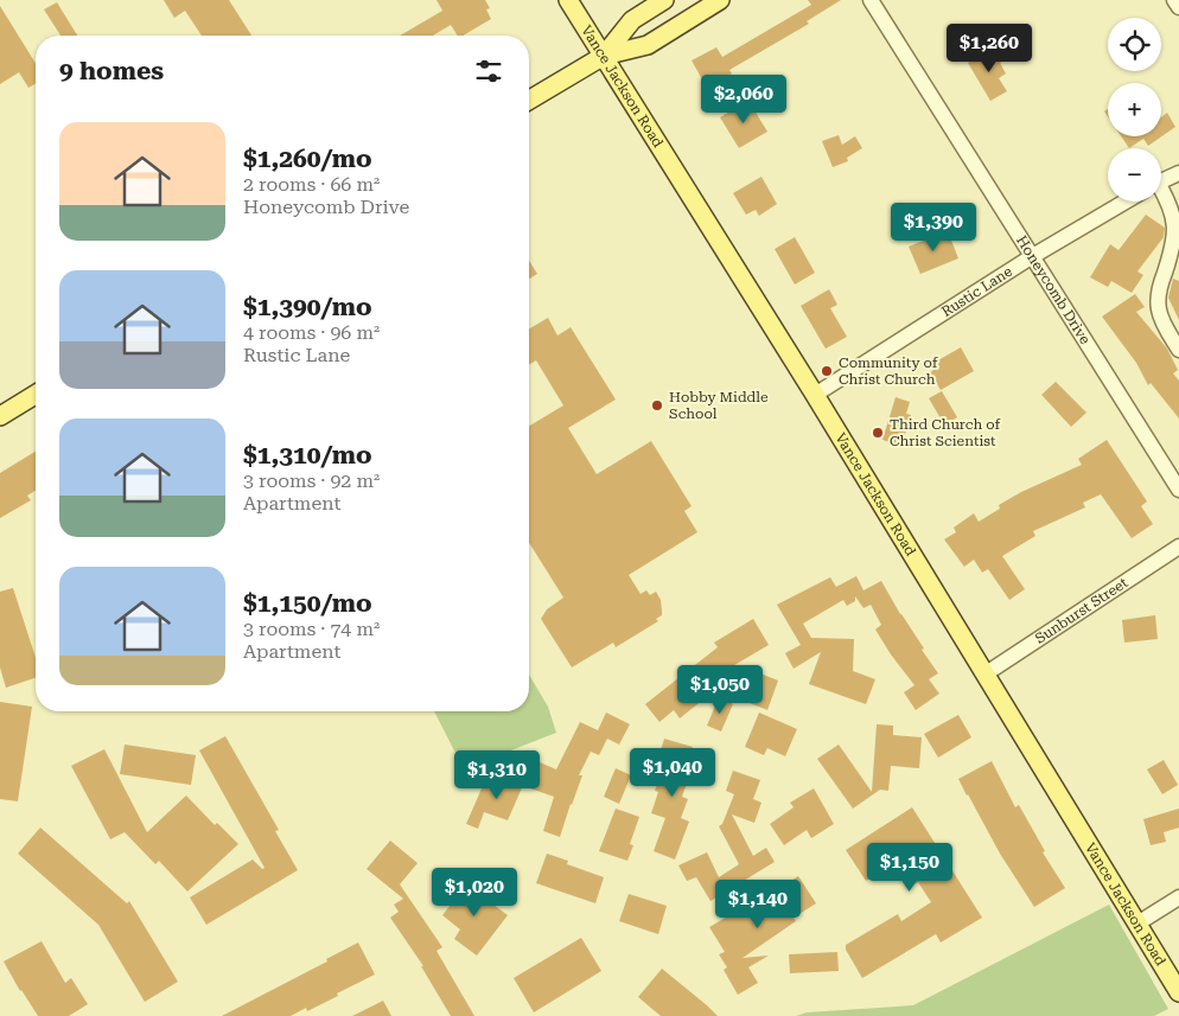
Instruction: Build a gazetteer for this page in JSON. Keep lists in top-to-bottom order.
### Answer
{
  "streets": {
    "main road": ["Vance Jackson Road"],
    "street": ["Honeycomb Drive", "Rustic Lane", "Sunburst Street"]
  },
  "crossings": [
    ["Vance Jackson Road", "Rustic Lane"],
    ["Vance Jackson Road", "Sunburst Street"],
    ["Honeycomb Drive", "Rustic Lane"]
  ],
  "places": ["Community of Christ Church", "Hobby Middle School", "Third Church of Christ Scientist"],
  "page": {
    "map_buttons": ["+", "−"],
    "price": [
      "$1,260",
      "$2,060",
      "$1,390",
      "$1,050",
      "$1,040",
      "$1,310",
      "$1,150",
      "$1,020",
      "$1,140"
    ],
    "heading": "9 homes",
    "list": [
      {
        "name": "$1,260/mo",
        "note": "2 rooms · 66 m² · Honeycomb Drive"
      },
      {
        "name": "$1,390/mo",
        "note": "4 rooms · 96 m² · Rustic Lane"
      },
      {
        "name": "$1,310/mo",
        "note": "3 rooms · 92 m² · Apartment"
      },
      {
        "name": "$1,150/mo",
        "note": "3 rooms · 74 m² · Apartment"
      }
    ]
  }
}
